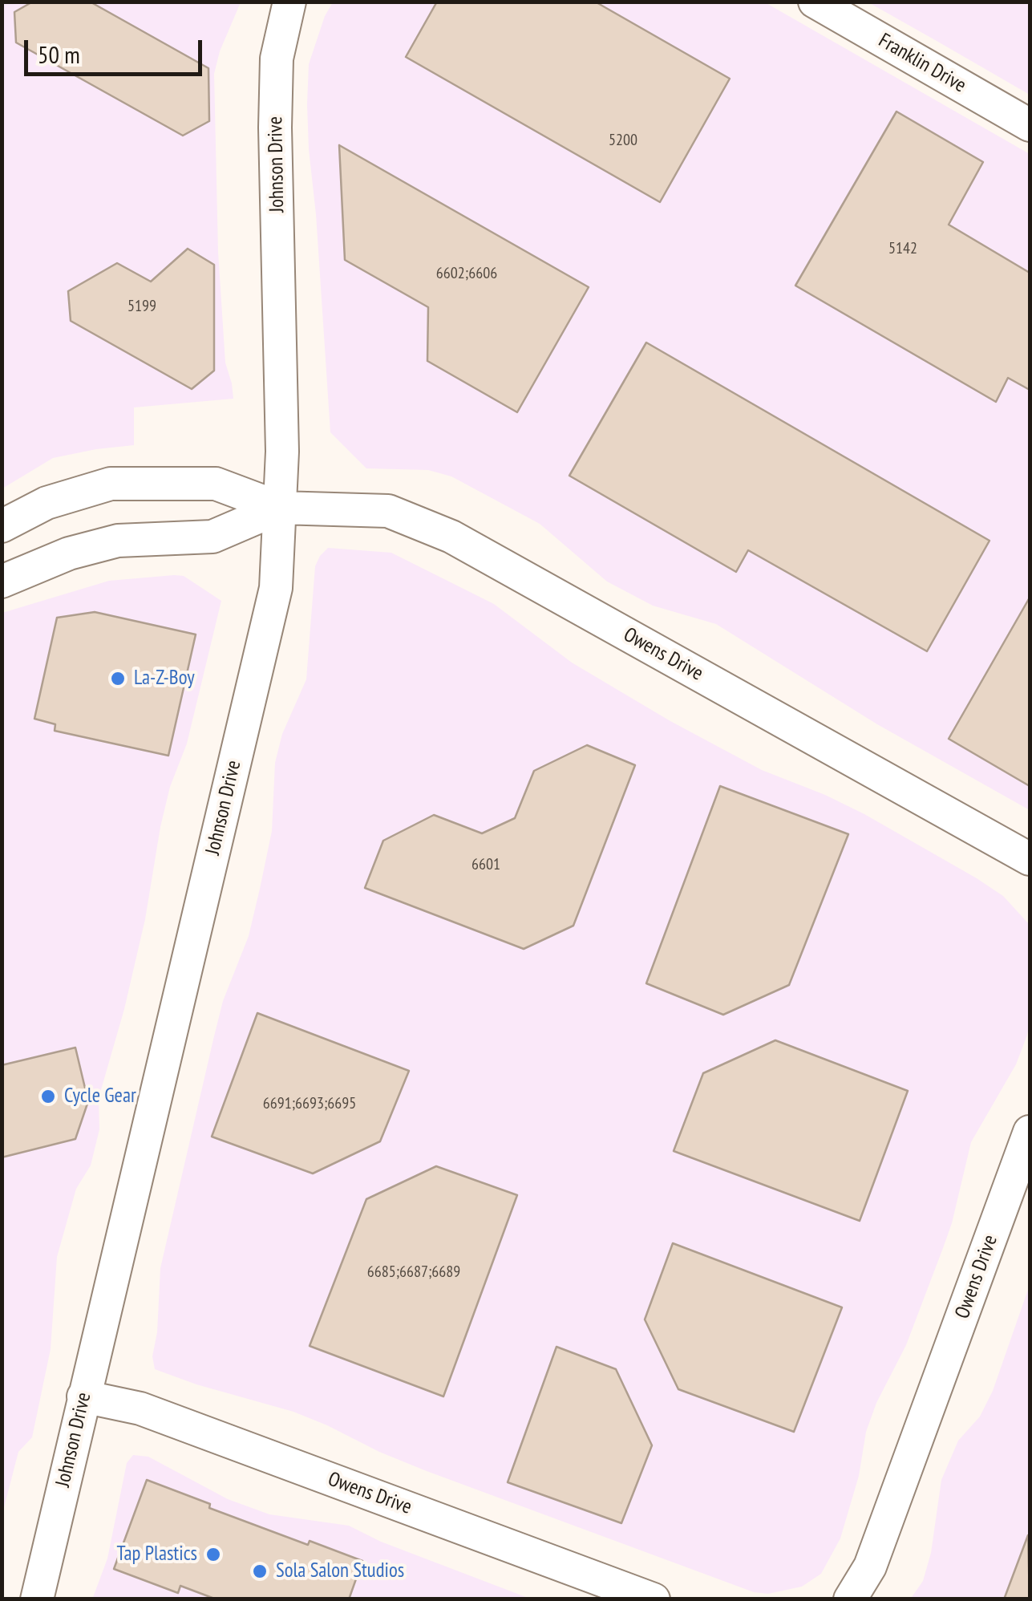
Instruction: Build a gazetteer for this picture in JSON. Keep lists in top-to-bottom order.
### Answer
{
  "streets": {
    "street": ["Franklin Drive", "Johnson Drive", "Owens Drive"]
  },
  "crossings": [
    ["Johnson Drive", "Owens Drive"]
  ],
  "places": [
    "La-Z-Boy",
    "Cycle Gear",
    "Tap Plastics",
    "Sola Salon Studios"
  ],
  "house_numbers": [
    "5200",
    "5142",
    "6602;6606",
    "5199",
    "6601",
    "6691;6693;6695",
    "6685;6687;6689"
  ],
  "scale_bar": "50 m"
}
